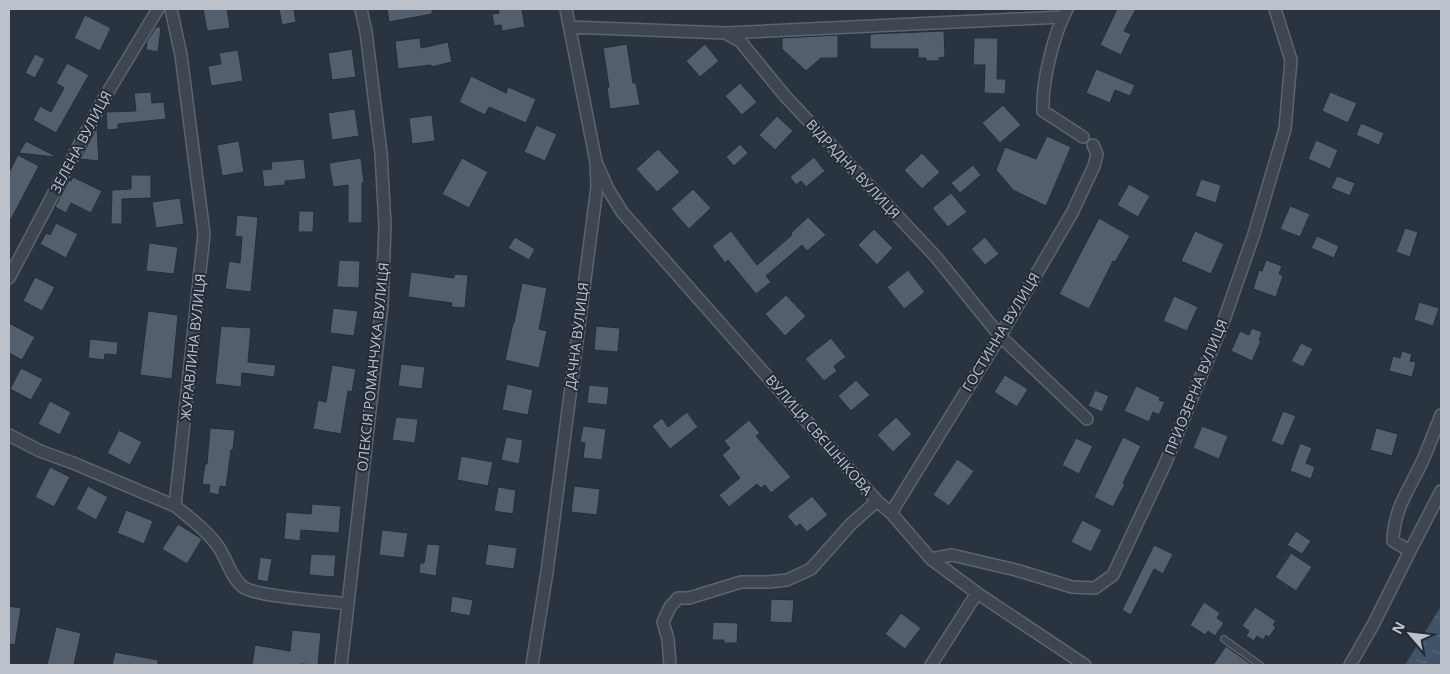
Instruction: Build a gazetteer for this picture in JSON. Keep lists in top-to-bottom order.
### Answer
{
  "streets": {
    "street": [
      "ЗЕЛЕНА ВУЛИЦЯ",
      "ВІДРАДНА ВУЛИЦЯ",
      "ГОСТИННА ВУЛИЦЯ",
      "ДАЧНА ВУЛИЦЯ",
      "ЖУРАВЛИНА ВУЛИЦЯ",
      "ОЛЕКСІЯ РОМАНЧУКА ВУЛИЦЯ",
      "ПРИОЗЕРНА ВУЛИЦЯ",
      "ВУЛИЦЯ СВЄШНІКОВА"
    ]
  },
  "crossings": [
    ["ВІДРАДНА ВУЛИЦЯ", "ГОСТИННА ВУЛИЦЯ"],
    ["ГОСТИННА ВУЛИЦЯ", "ВУЛИЦЯ СВЄШНІКОВА"],
    ["ДАЧНА ВУЛИЦЯ", "ВУЛИЦЯ СВЄШНІКОВА"],
    ["ПРИОЗЕРНА ВУЛИЦЯ", "ВУЛИЦЯ СВЄШНІКОВА"]
  ],
  "north": "top left"
}
